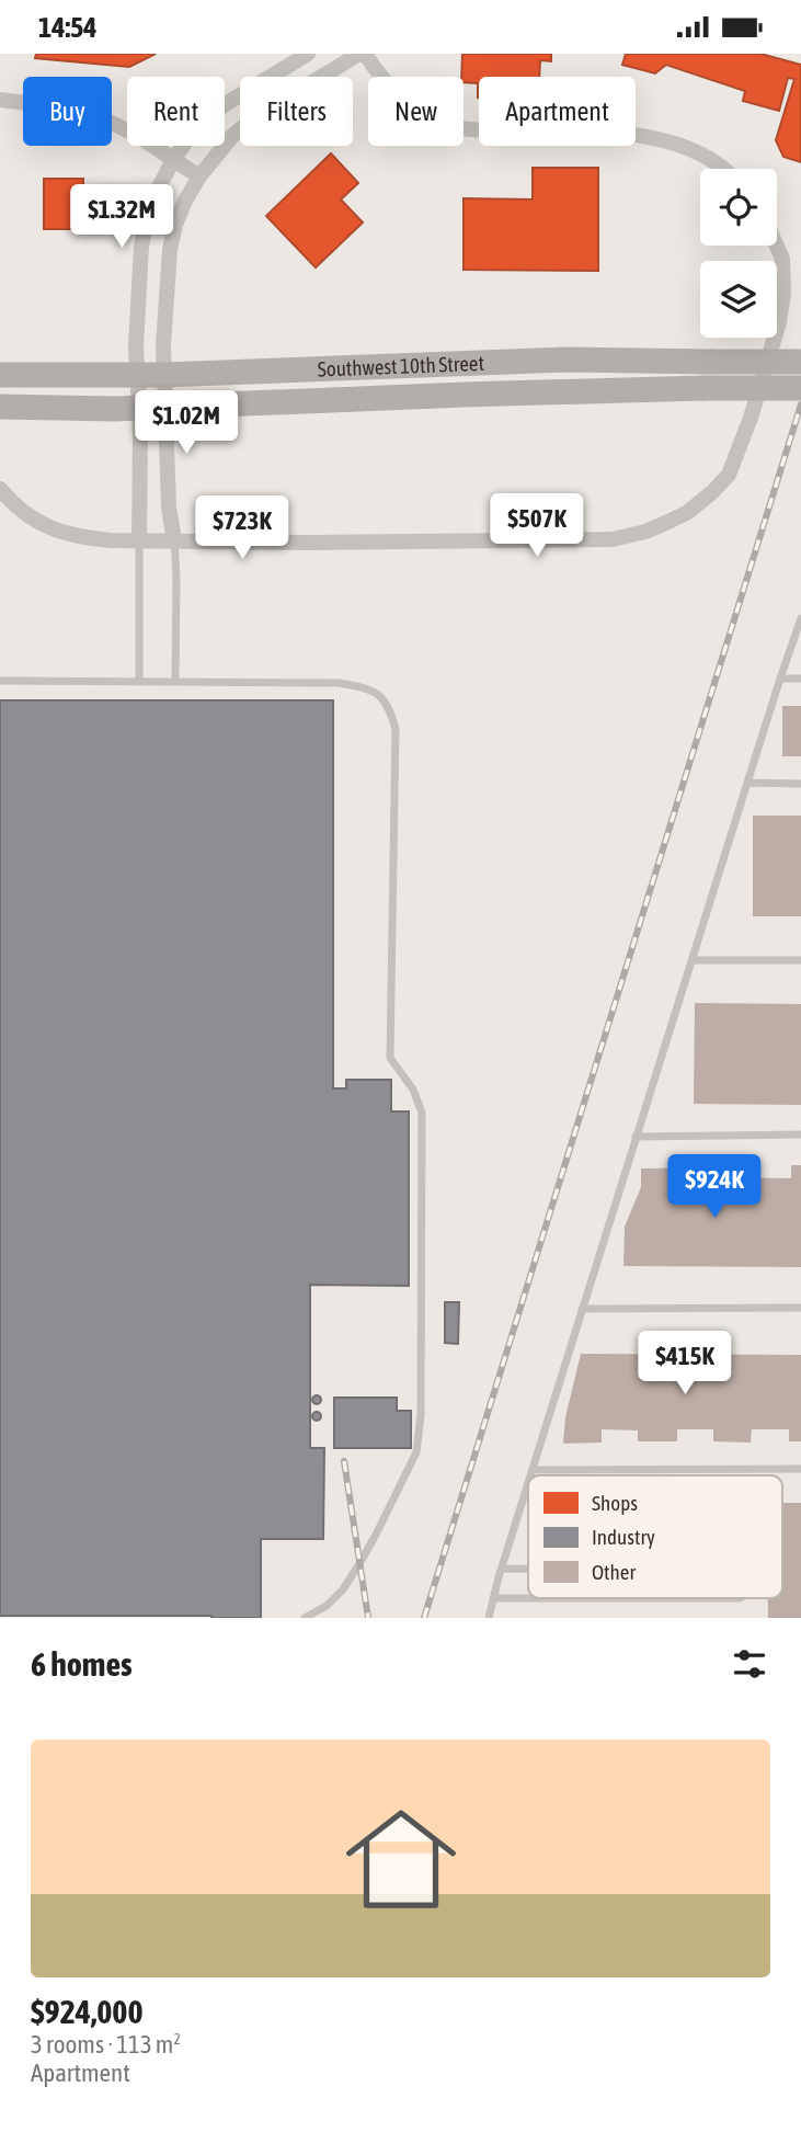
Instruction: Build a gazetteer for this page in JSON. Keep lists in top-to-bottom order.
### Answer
{
  "streets": {
    "main road": ["Southwest 10th Street"]
  },
  "legend": ["Shops", "Industry", "Other"],
  "page": {
    "status": "14:54",
    "chip": [
      "Buy",
      "Rent",
      "Filters",
      "New",
      "Apartment"
    ],
    "price": [
      "$1.32M",
      "$1.02M",
      "$507K",
      "$723K",
      "$924K",
      "$415K"
    ],
    "heading": "6 homes",
    "list": [
      {
        "name": "$924,000",
        "note": "3 rooms · 113 m² · Apartment"
      }
    ]
  }
}
